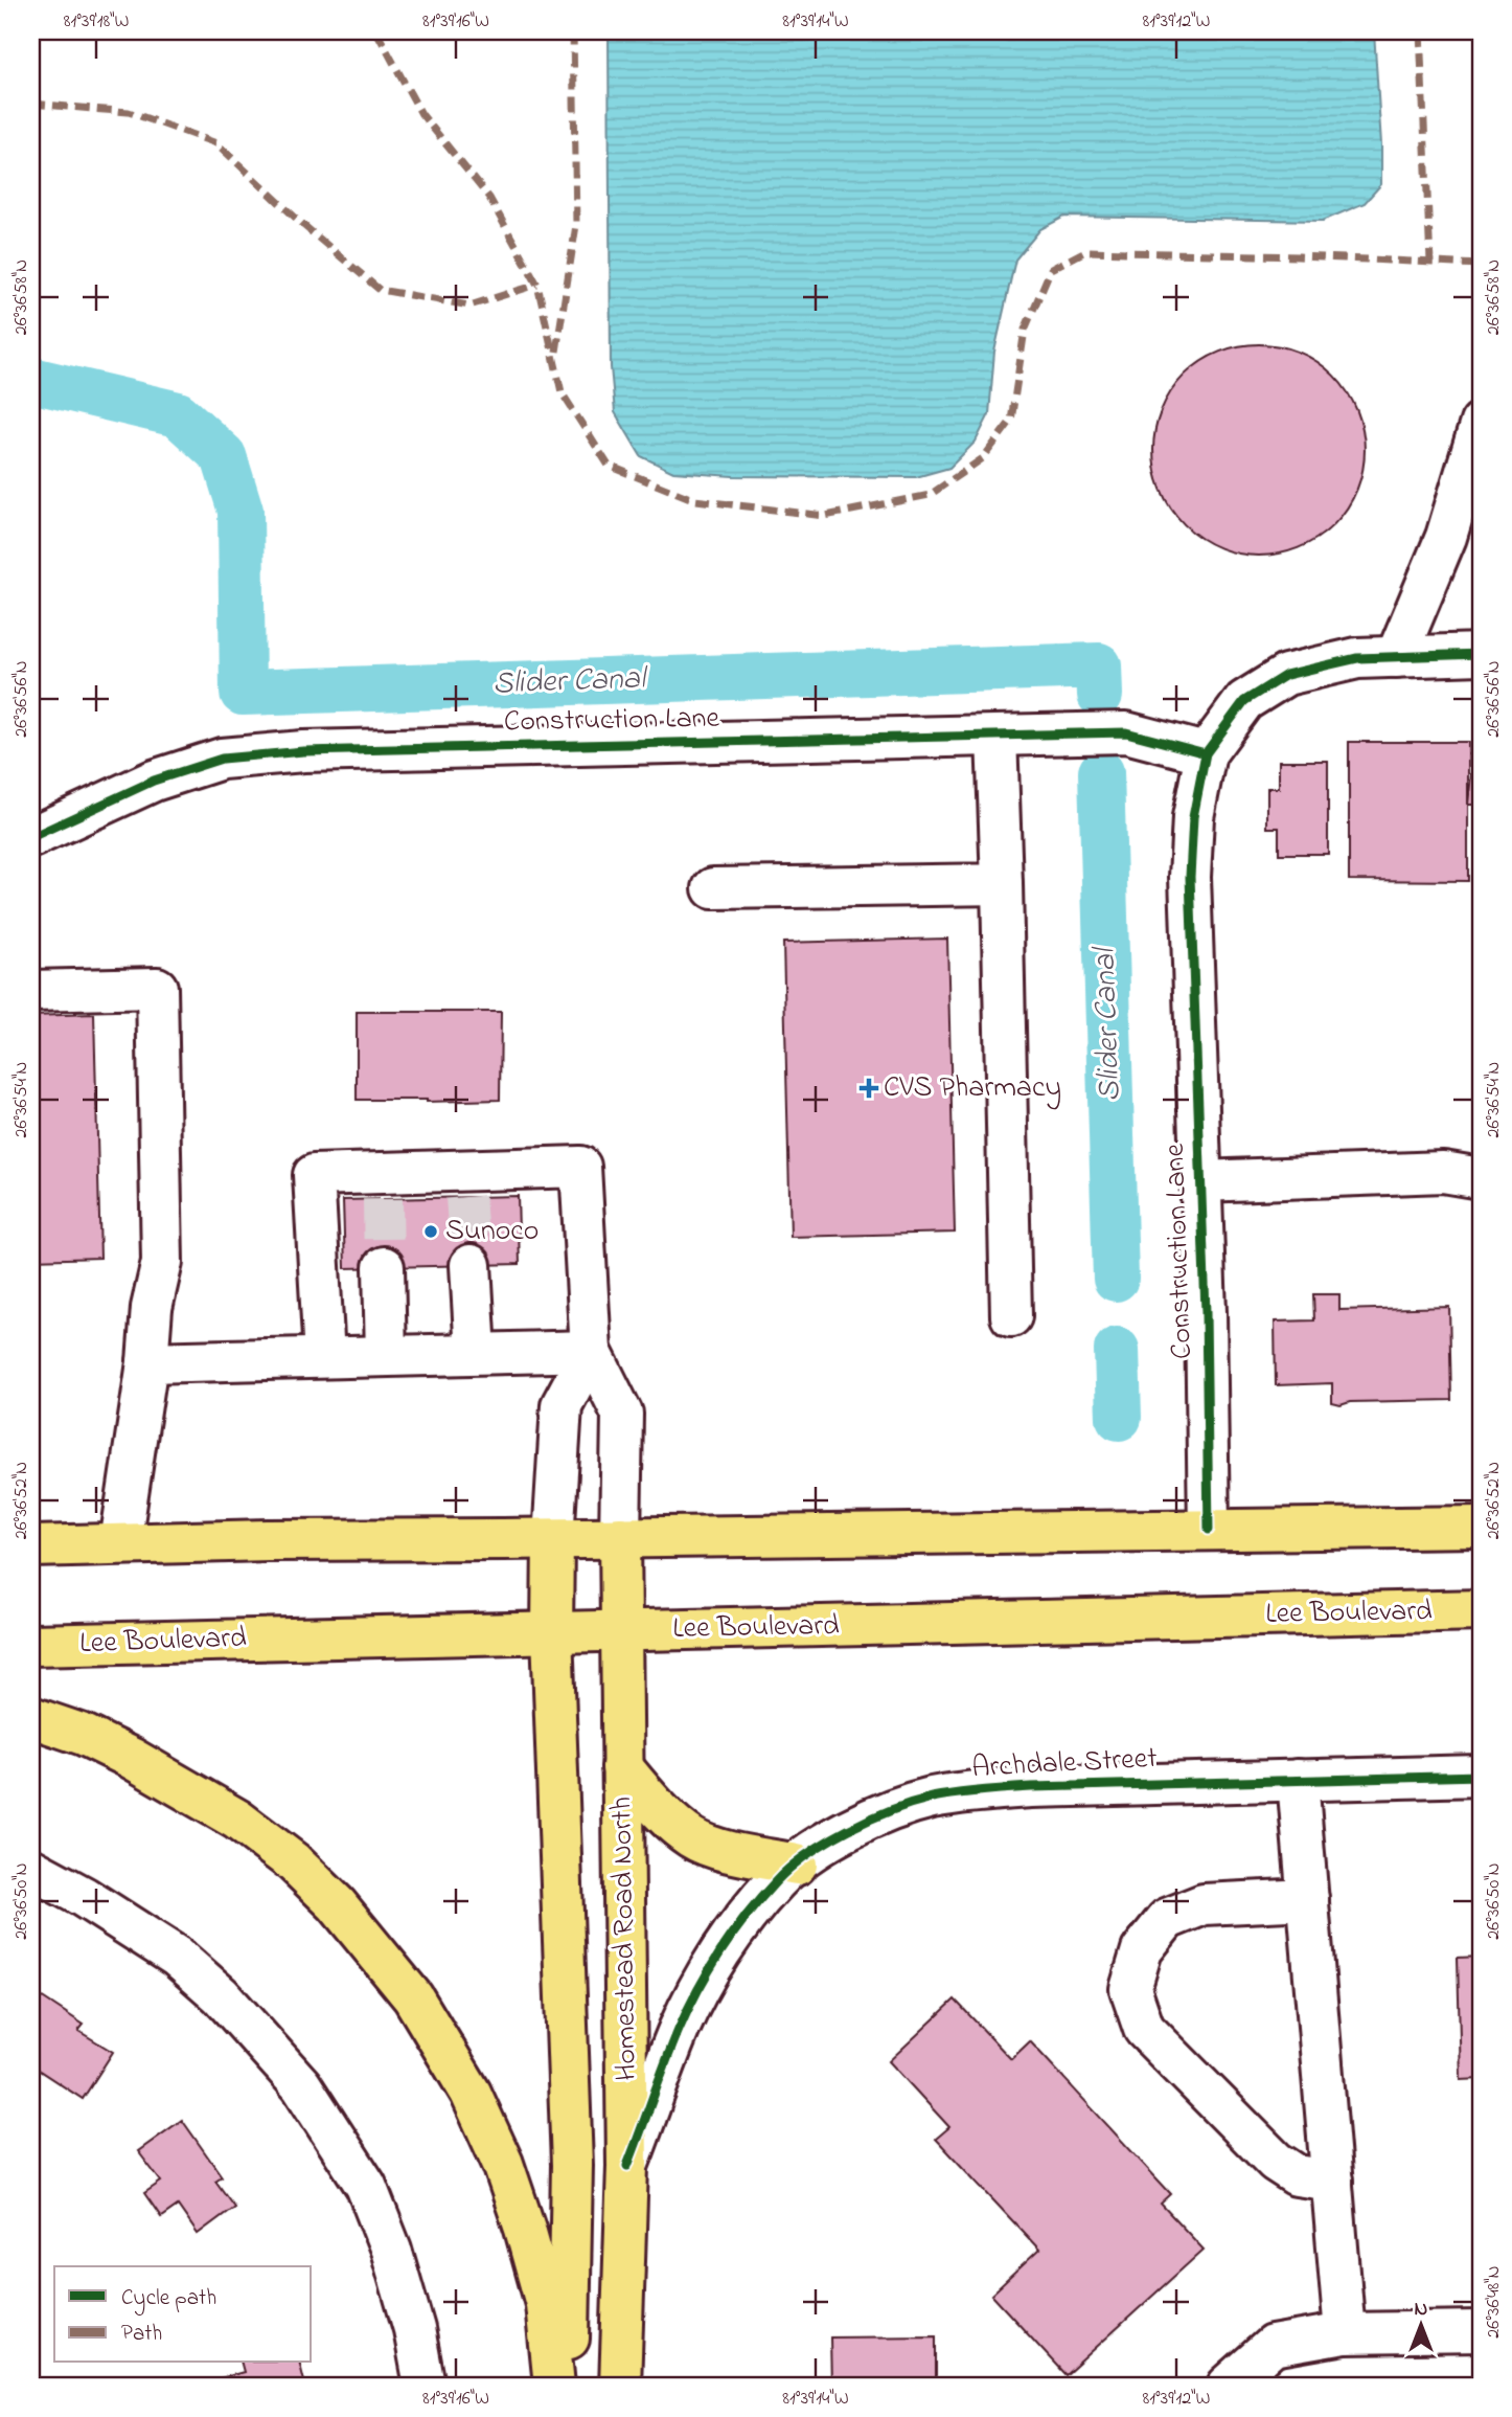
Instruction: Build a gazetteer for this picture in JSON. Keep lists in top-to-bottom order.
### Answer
{
  "streets": {
    "main road": ["Lee Boulevard", "Homestead Road North"],
    "street": ["Construction Lane", "Archdale Street"]
  },
  "crossings": [
    ["Lee Boulevard", "Homestead Road North"],
    ["Archdale Street", "Homestead Road North"]
  ],
  "water": ["Slider Canal"],
  "places": {
    "health": ["CVS Pharmacy"],
    "other": ["Sunoco"]
  },
  "legend": ["Cycle path", "Path"],
  "north": "top",
  "coordinates": [
    "81°39'18\"W",
    "81°39'16\"W",
    "81°39'14\"W",
    "81°39'12\"W",
    "26°36'58\"N",
    "26°36'56\"N",
    "26°36'54\"N",
    "26°36'52\"N",
    "26°36'50\"N",
    "26°36'48\"N"
  ]
}
